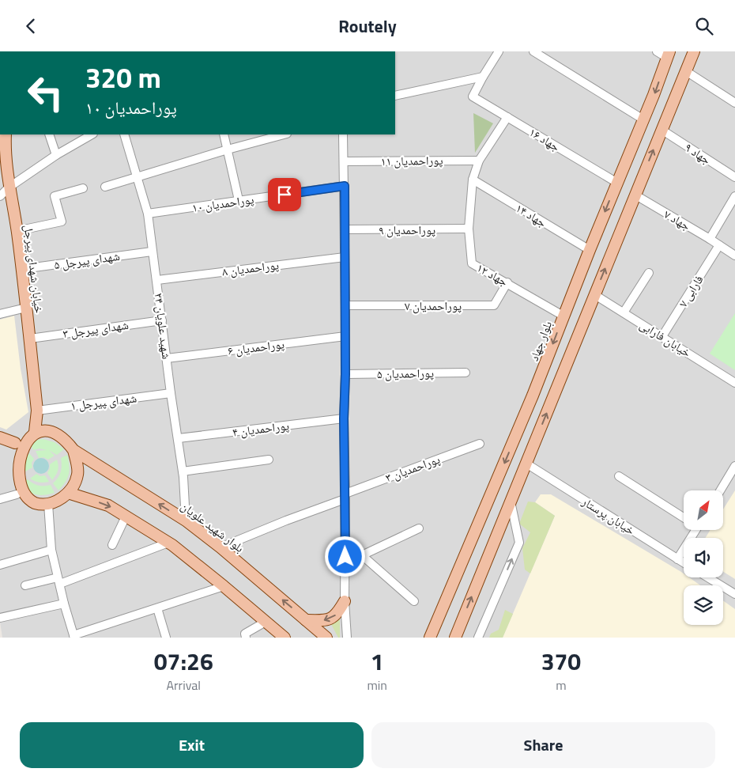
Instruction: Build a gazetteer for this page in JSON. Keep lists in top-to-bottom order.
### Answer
{
  "streets": {
    "main road": ["خیابان شهدای پیرجل", "بلوار جهاد", "بلوار شهید علویان"],
    "street": [
      "جهاد ۱۶",
      "جهاد ۹",
      "پوراحمدیان ۱۱",
      "پوراحمدیان ۱۰",
      "جهاد ۱۴",
      "جهاد ۷",
      "پوراحمدیان ۹",
      "شهدای پیرجل ۵",
      "پوراحمدیان ۸",
      "جهاد ۱۲",
      "فارابی ۷",
      "پوراحمدیان ۷",
      "شهید علویان ۲۴",
      "شهدای پیرجل ۳",
      "خیابان فارابی",
      "پوراحمدیان ۶",
      "پوراحمدیان ۵",
      "شهدای ‍‍‍‍‍‍پیرجل ۱",
      "پوراحمدیان ۴",
      "پوراحمدیان ۳",
      "خیابان پرستار"
    ]
  },
  "crossings": [
    ["جهاد ۱۶", "جهاد ۱۲"],
    ["جهاد ۱۶", "بلوار جهاد"],
    ["پوراحمدیان ۱۱", "جهاد ۱۲"],
    ["پوراحمدیان ۱۰", "شهید علویان ۲۴"],
    ["جهاد ۱۴", "جهاد ۱۲"],
    ["جهاد ۱۴", "بلوار جهاد"],
    ["جهاد ۷", "فارابی ۷"],
    ["پوراحمدیان ۹", "جهاد ۱۲"],
    ["شهدای پیرجل ۵", "خیابان شهدای پیرجل"],
    ["شهدای پیرجل ۵", "شهید علویان ۲۴"],
    ["پوراحمدیان ۸", "شهید علویان ۲۴"],
    ["خیابان شهدای پیرجل", "شهدای پیرجل ۳"],
    ["خیابان شهدای پیرجل", "شهدای ‍‍‍‍‍‍پیرجل ۱"],
    ["خیابان شهدای پیرجل", "بلوار شهید علویان"],
    ["جهاد ۱۲", "پوراحمدیان ۷"],
    ["جهاد ۱۲", "بلوار جهاد"],
    ["فارابی ۷", "خیابان فارابی"],
    ["شهید علویان ۲۴", "شهدای پیرجل ۳"],
    ["شهید علویان ۲۴", "پوراحمدیان ۶"],
    ["شهید علویان ۲۴", "شهدای ‍‍‍‍‍‍پیرجل ۱"],
    ["شهید علویان ۲۴", "پوراحمدیان ۴"],
    ["شهید علویان ۲۴", "بلوار شهید علویان"],
    ["پوراحمدیان ۳", "بلوار شهید علویان"]
  ],
  "north": "top right",
  "page": {
    "header": "Routely",
    "turn": ["320 m", "پوراحمدیان ۱۰"],
    "eta": [
      "07:26",
      "Arrival",
      "1",
      "min",
      "370",
      "m"
    ],
    "buttons": ["Exit", "Share"]
  }
}
